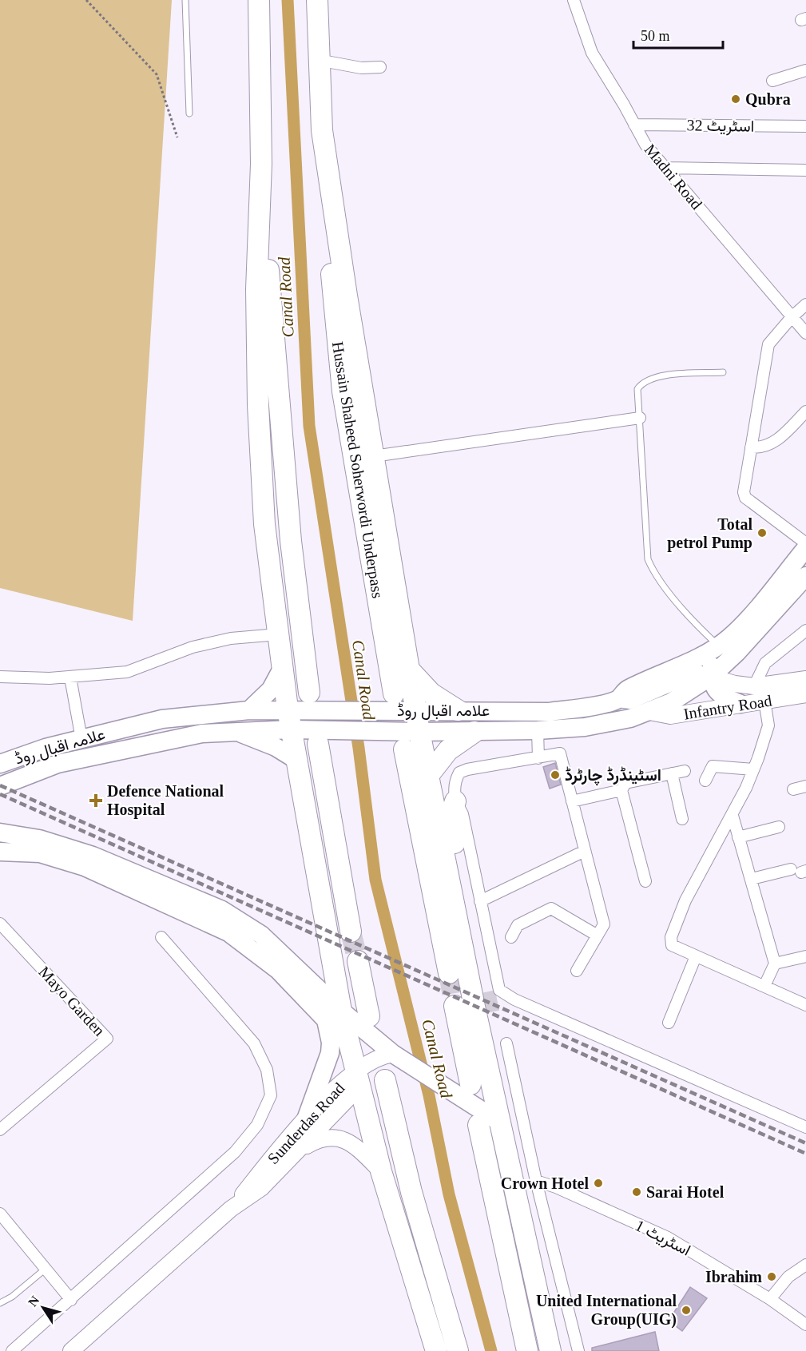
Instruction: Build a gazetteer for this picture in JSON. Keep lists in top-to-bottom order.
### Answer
{
  "streets": {
    "highway": ["Hussain Shaheed Soherwordi Underpass"],
    "main road": ["Infantry Road", "علامہ اقبال روڈ", "Sunderdas Road"],
    "street": [
      "اسٹریٹ 32",
      "Madni Road",
      "Mayo Garden",
      "اسٹریٹ 1"
    ]
  },
  "crossings": [
    ["اسٹریٹ 32", "Madni Road"],
    ["Infantry Road", "علامہ اقبال روڈ"]
  ],
  "water": ["Canal Road"],
  "places": {
    "other": [
      "Qubra",
      "Total petrol Pump",
      "اسٹینڈرڈ چارٹرڈ",
      "Crown Hotel",
      "Sarai Hotel",
      "Ibrahim",
      "United International Group(UIG)"
    ],
    "health": ["Defence National Hospital"]
  },
  "scale_bar": "50 m",
  "north": "top left"
}
